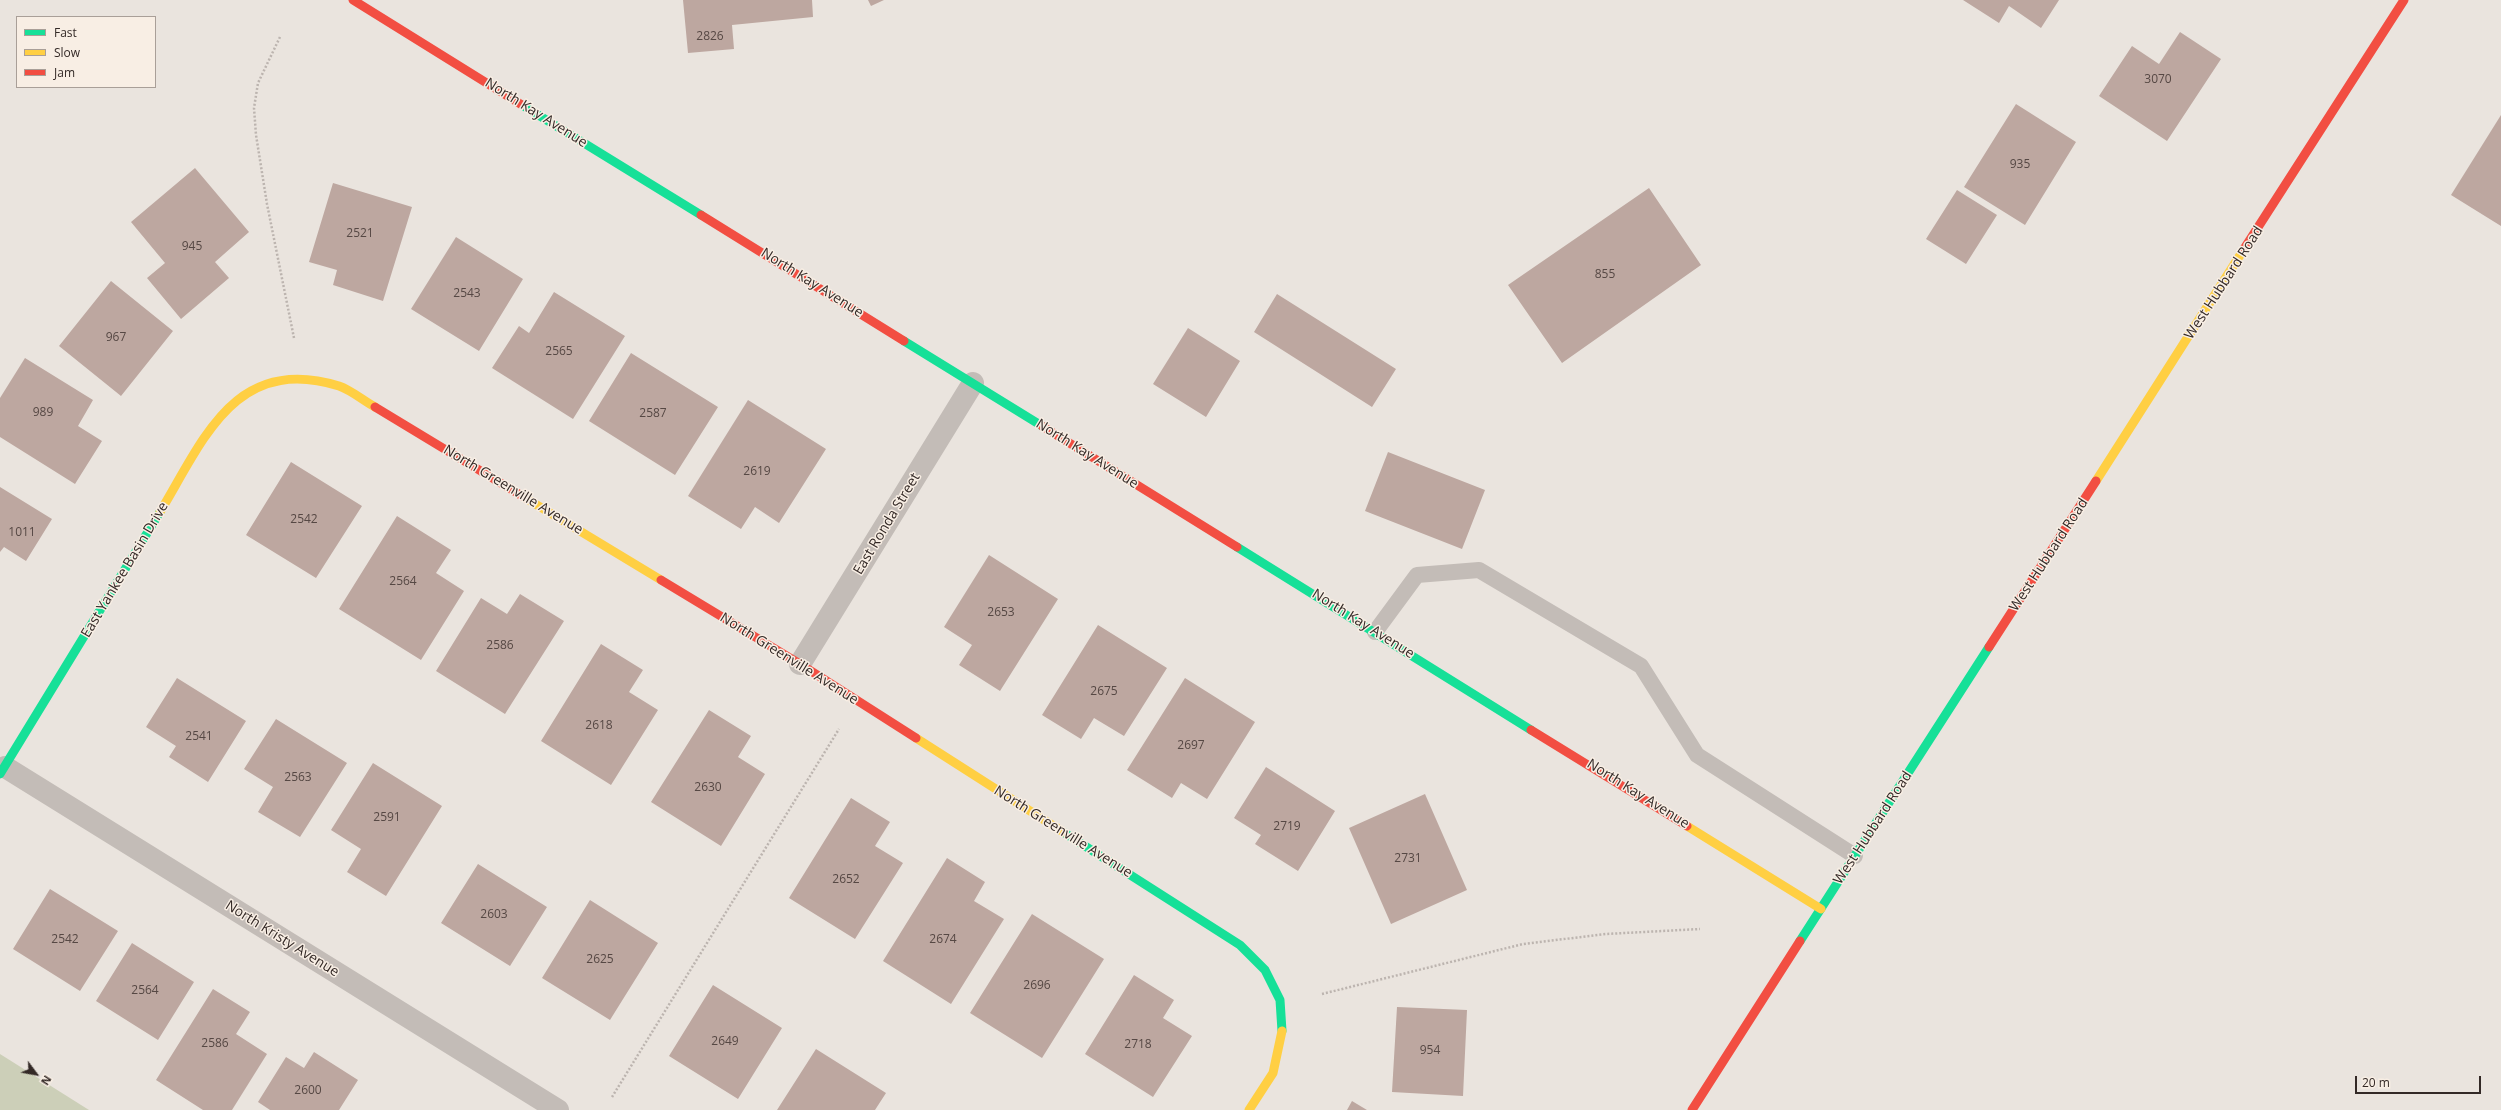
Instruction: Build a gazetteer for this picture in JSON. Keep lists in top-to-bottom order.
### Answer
{
  "streets": {
    "street": [
      "North Kay Avenue",
      "West Hubbard Road",
      "North Greenville Avenue",
      "East Ronda Street",
      "East Yankee Basin Drive",
      "North Kristy Avenue"
    ]
  },
  "crossings": [
    ["North Kay Avenue", "West Hubbard Road"],
    ["North Kay Avenue", "East Ronda Street"],
    ["North Greenville Avenue", "East Ronda Street"],
    ["North Greenville Avenue", "East Yankee Basin Drive"],
    ["East Yankee Basin Drive", "North Kristy Avenue"]
  ],
  "house_numbers": [
    "2826",
    "3070",
    "935",
    "2521",
    "945",
    "855",
    "2543",
    "967",
    "2565",
    "989",
    "2587",
    "2619",
    "2542",
    "1011",
    "2564",
    "2653",
    "2586",
    "2675",
    "2618",
    "2541",
    "2697",
    "2563",
    "2630",
    "2591",
    "2719",
    "2731",
    "2652",
    "2603",
    "2542",
    "2674",
    "2625",
    "2696",
    "2564",
    "2649",
    "2586",
    "2718",
    "954",
    "2600"
  ],
  "legend": ["Fast", "Slow", "Jam"],
  "scale_bar": "20 m",
  "north": "bottom right"
}
